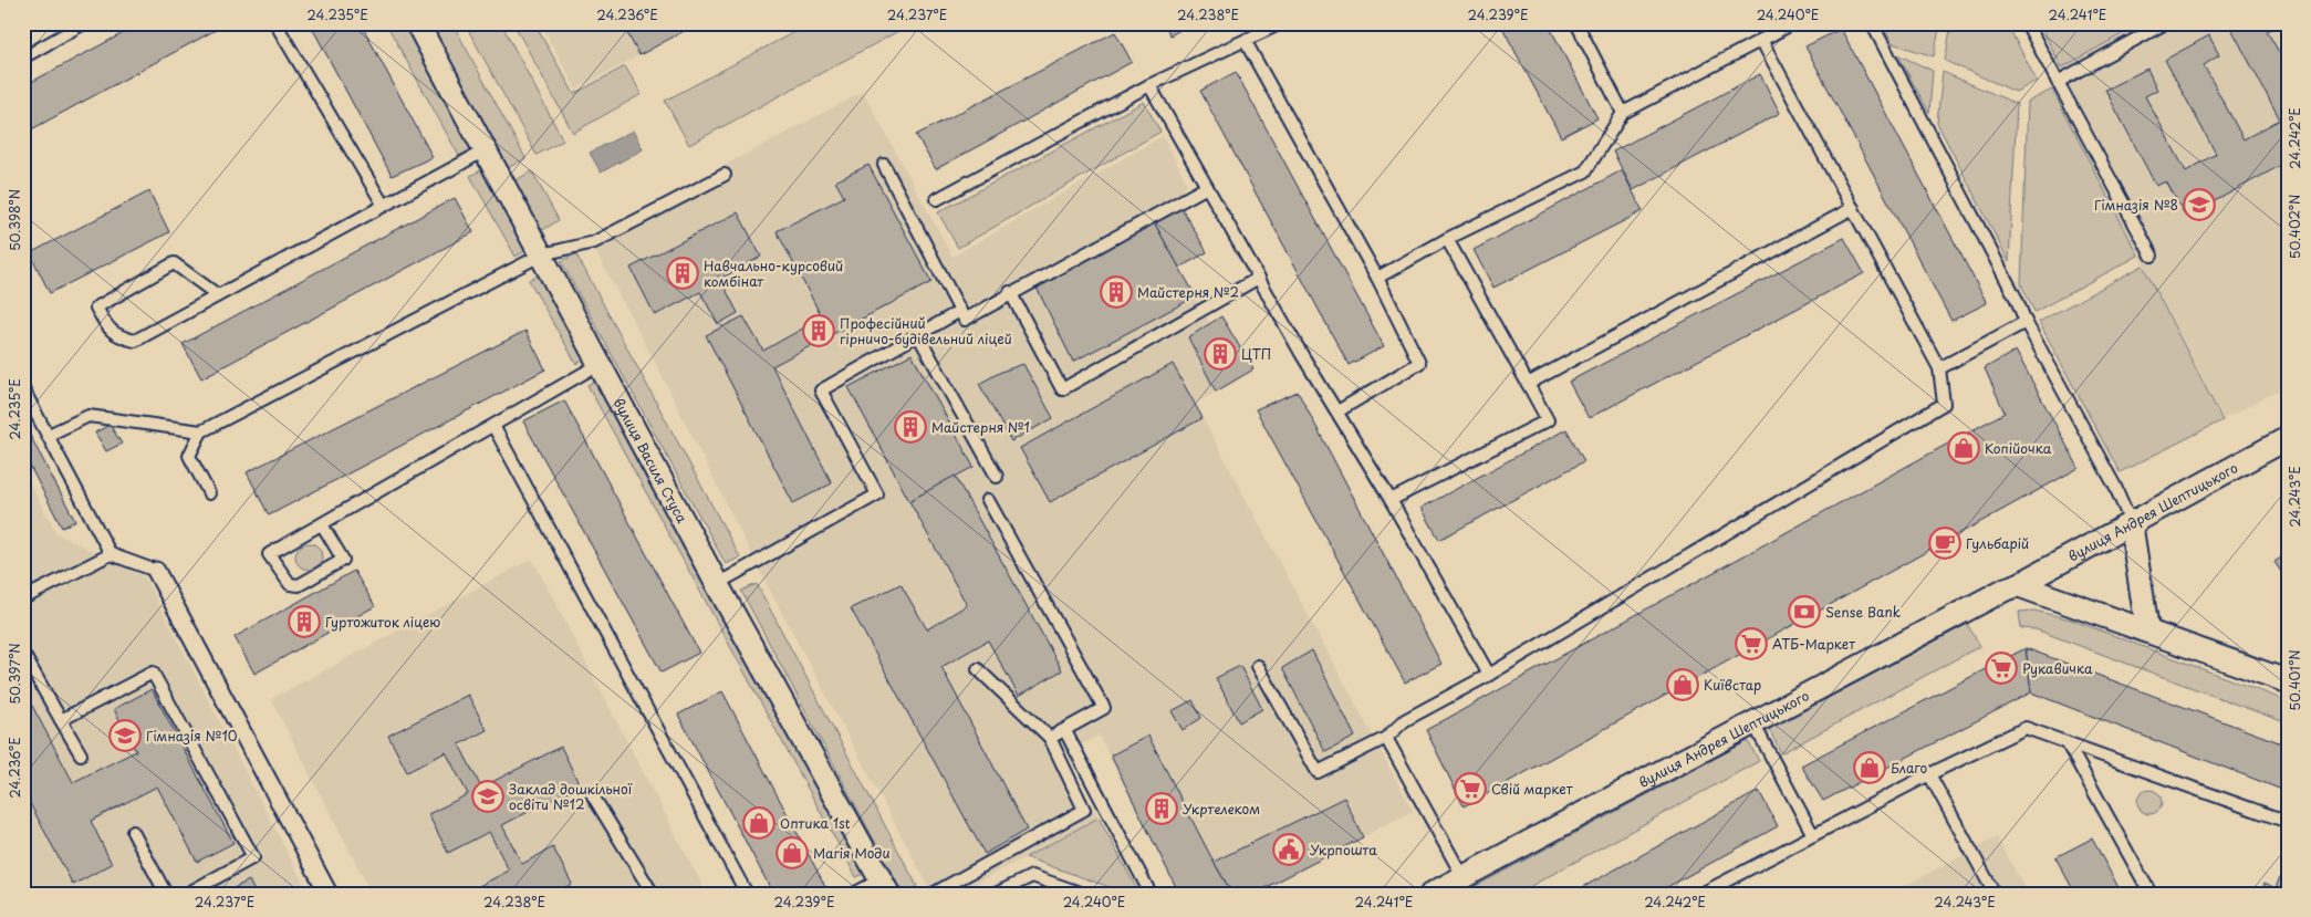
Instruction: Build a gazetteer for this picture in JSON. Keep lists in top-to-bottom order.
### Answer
{
  "streets": {
    "street": ["вулиця Василя Стуса", "вулиця Андрея Шептицького"]
  },
  "places": {
    "school or university": ["Гімназія №8", "Гімназія №10", "Заклад дошкільної освіти №12"],
    "building": [
      "Навчально-курсовий комбінат",
      "Майстерня №2",
      "Професійний гірничо-будівельний ліцей",
      "ЦТП",
      "Майстерня №1",
      "Гуртожиток ліцею",
      "Укртелеком"
    ],
    "shop": [
      "Копійочка",
      "Київстар",
      "Благо",
      "Оптика 1st",
      "Магія Моди"
    ],
    "cafe": ["Гульбарій"],
    "bank": ["Sense Bank"],
    "supermarket": ["АТБ-Маркет", "Рукавичка", "Свій маркет"],
    "public building": ["Укрпошта"]
  },
  "coordinates": [
    "24.235°E",
    "24.236°E",
    "24.237°E",
    "24.238°E",
    "24.239°E",
    "24.240°E",
    "24.241°E",
    "24.242°E",
    "50.398°N",
    "50.402°N",
    "24.243°E",
    "50.397°N",
    "50.401°N"
  ]
}
